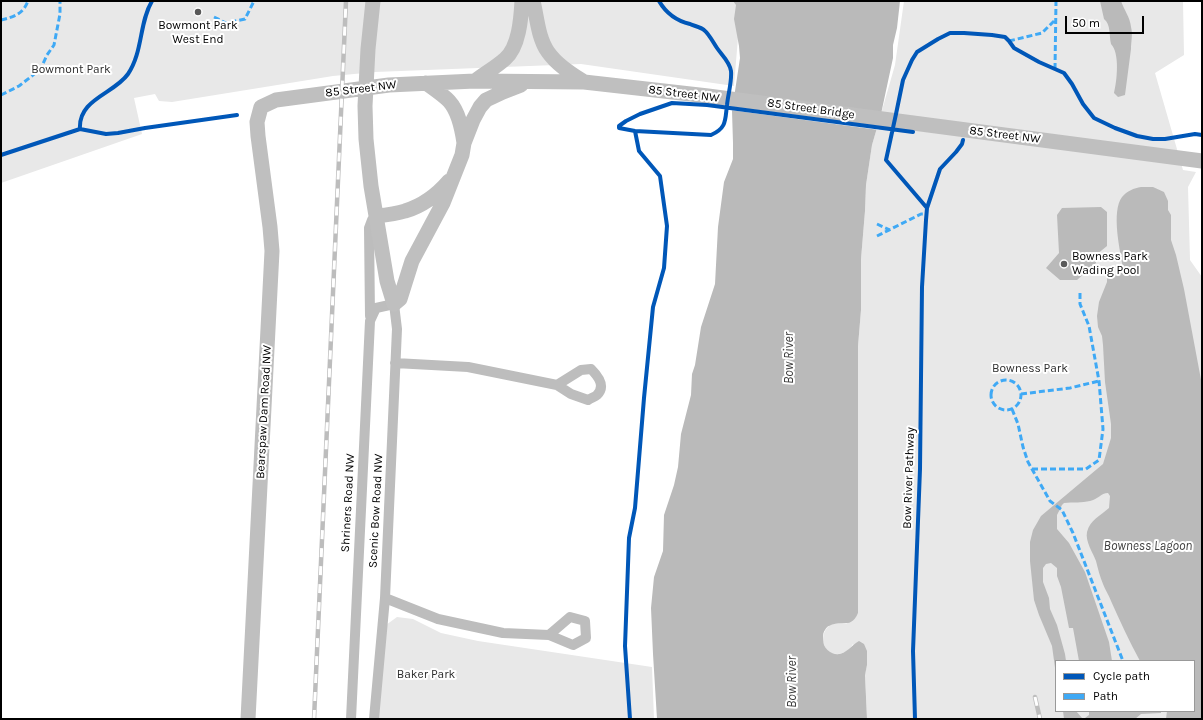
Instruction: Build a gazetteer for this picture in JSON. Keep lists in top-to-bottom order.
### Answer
{
  "streets": {
    "street": [
      "85 Street NW",
      "Bearspaw Dam Road NW",
      "Shriners Road NW",
      "Scenic Bow Road NW"
    ],
    "cycle path": ["85 Street Bridge", "Bow River Pathway"]
  },
  "crossings": [
    ["85 Street NW", "Bearspaw Dam Road NW"]
  ],
  "water": ["Bow River", "Bowness Lagoon"],
  "parks": ["Bowmont Park", "Bowness Park", "Baker Park"],
  "places": ["Bowmont Park West End", "Bowness Park Wading Pool"],
  "legend": ["Cycle path", "Path"],
  "scale_bar": "50 m"
}
